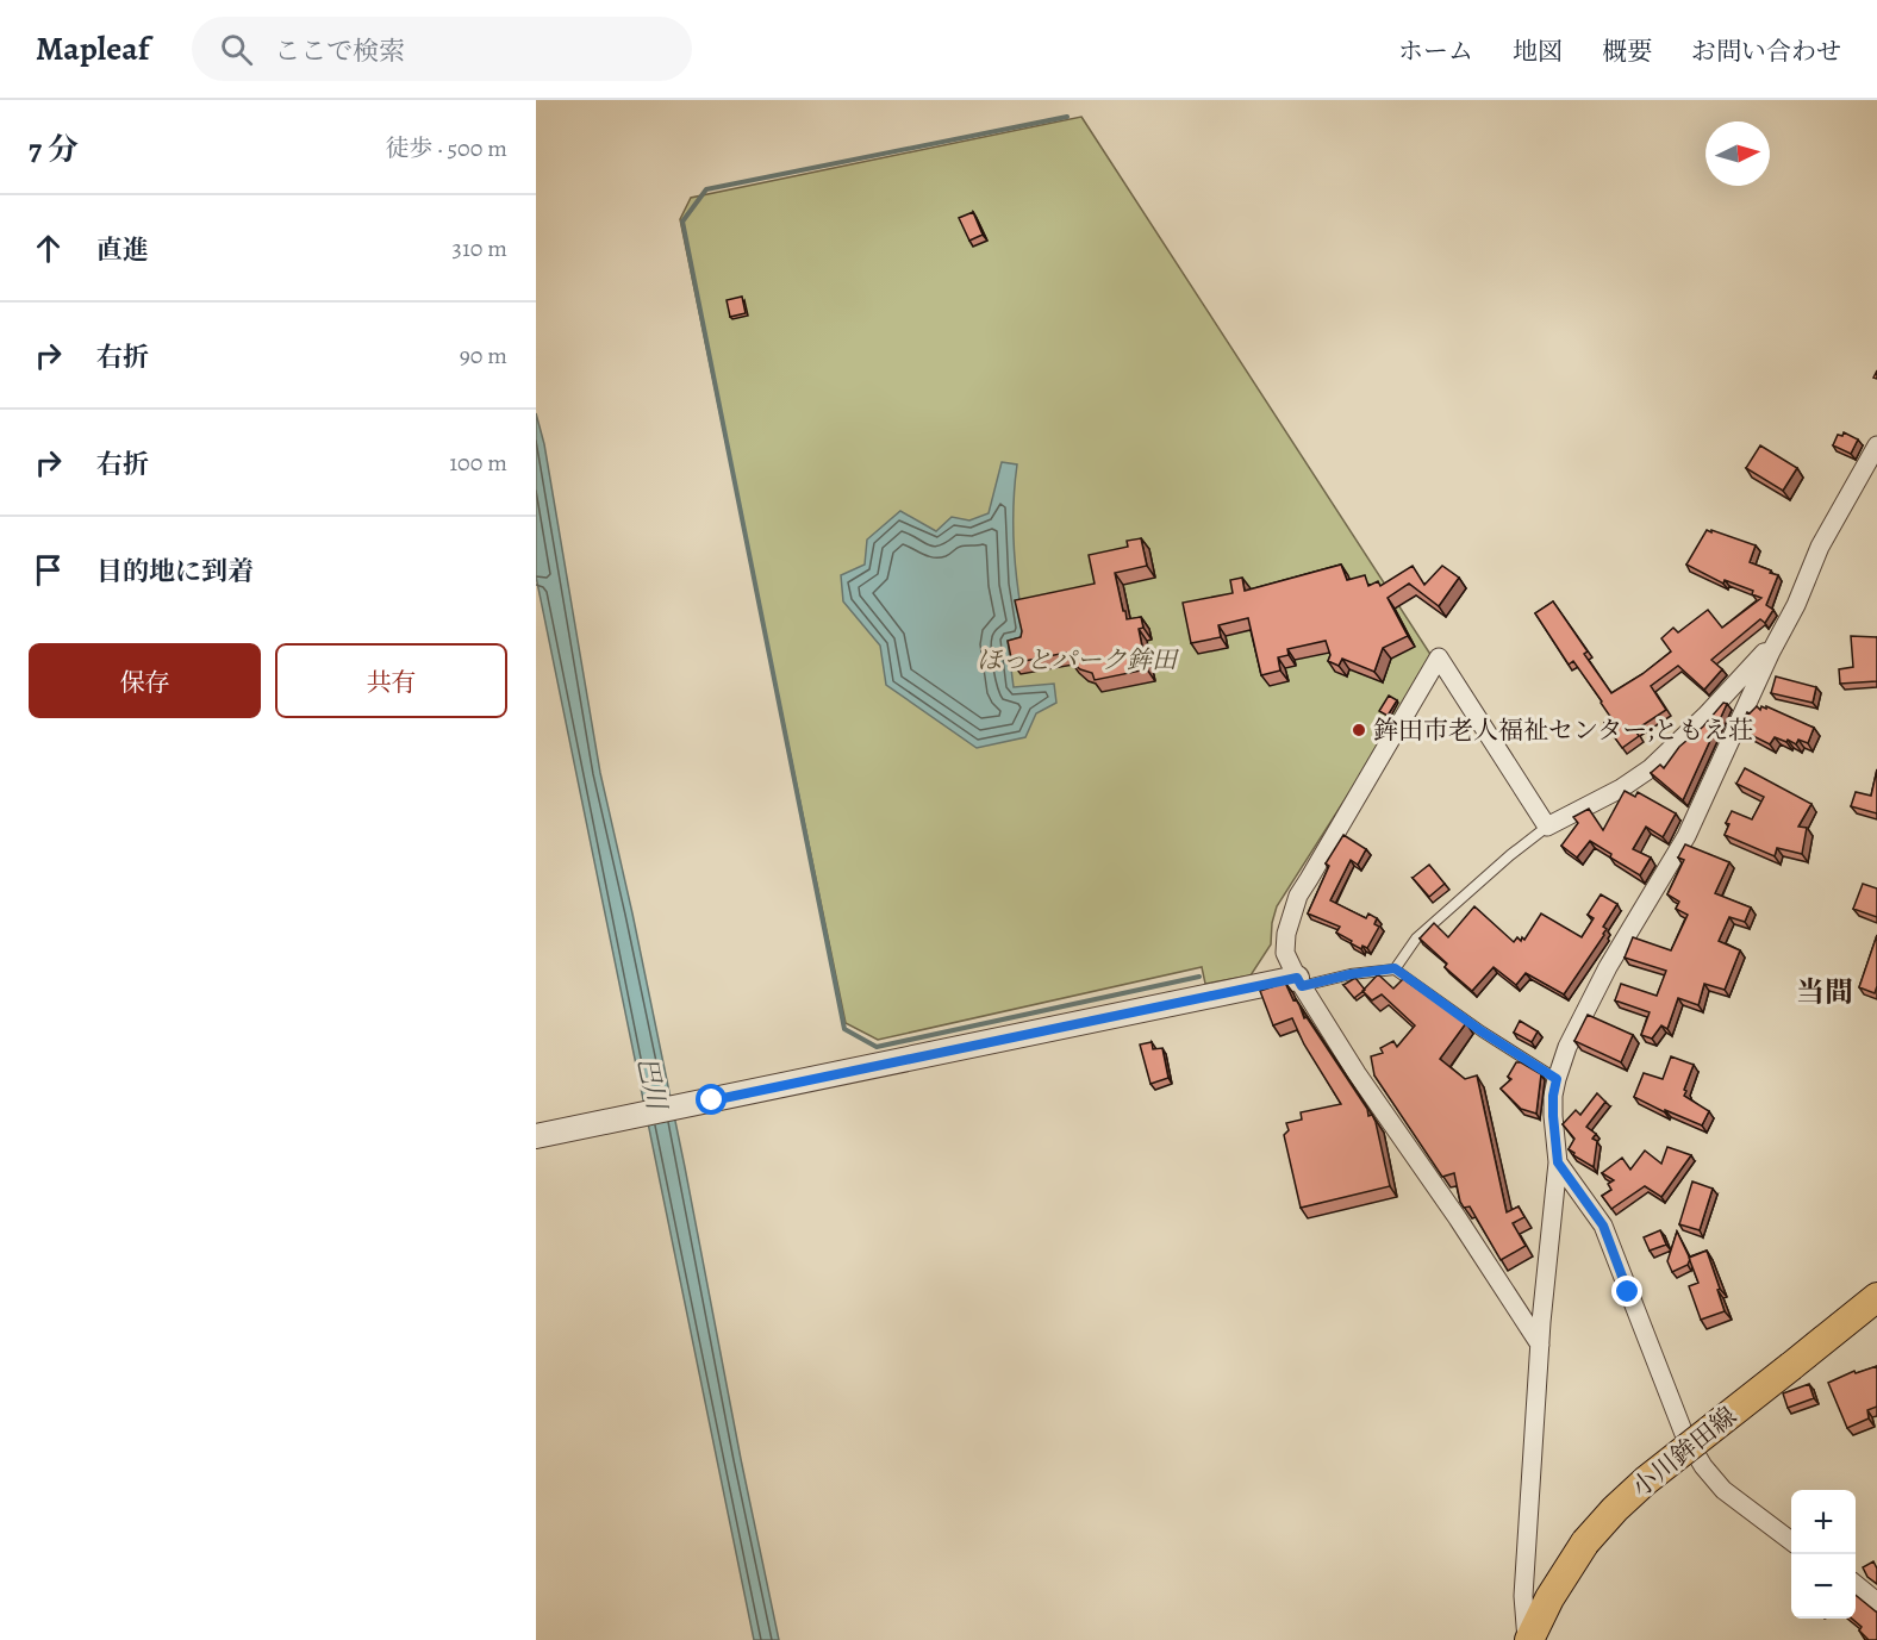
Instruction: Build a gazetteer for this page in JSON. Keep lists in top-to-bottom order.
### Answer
{
  "streets": {
    "main road": ["小川鉾田線"]
  },
  "districts": ["当間"],
  "water": ["巴川"],
  "parks": ["ほっとパーク鉾田"],
  "places": ["鉾田市老人福祉センター;ともえ荘"],
  "north": "right",
  "page": {
    "header": "Mapleaf",
    "search": "ここで検索",
    "nav": [
      "ホーム",
      "地図",
      "概要",
      "お問い合わせ"
    ],
    "heading": ["7 分", "徒歩 · 500 m"],
    "list": [
      ["直進", "310 m"],
      ["右折", "90 m"],
      ["右折", "100 m"],
      "目的地に到着"
    ],
    "buttons": ["保存", "共有"],
    "map_buttons": ["+", "−"]
  }
}
